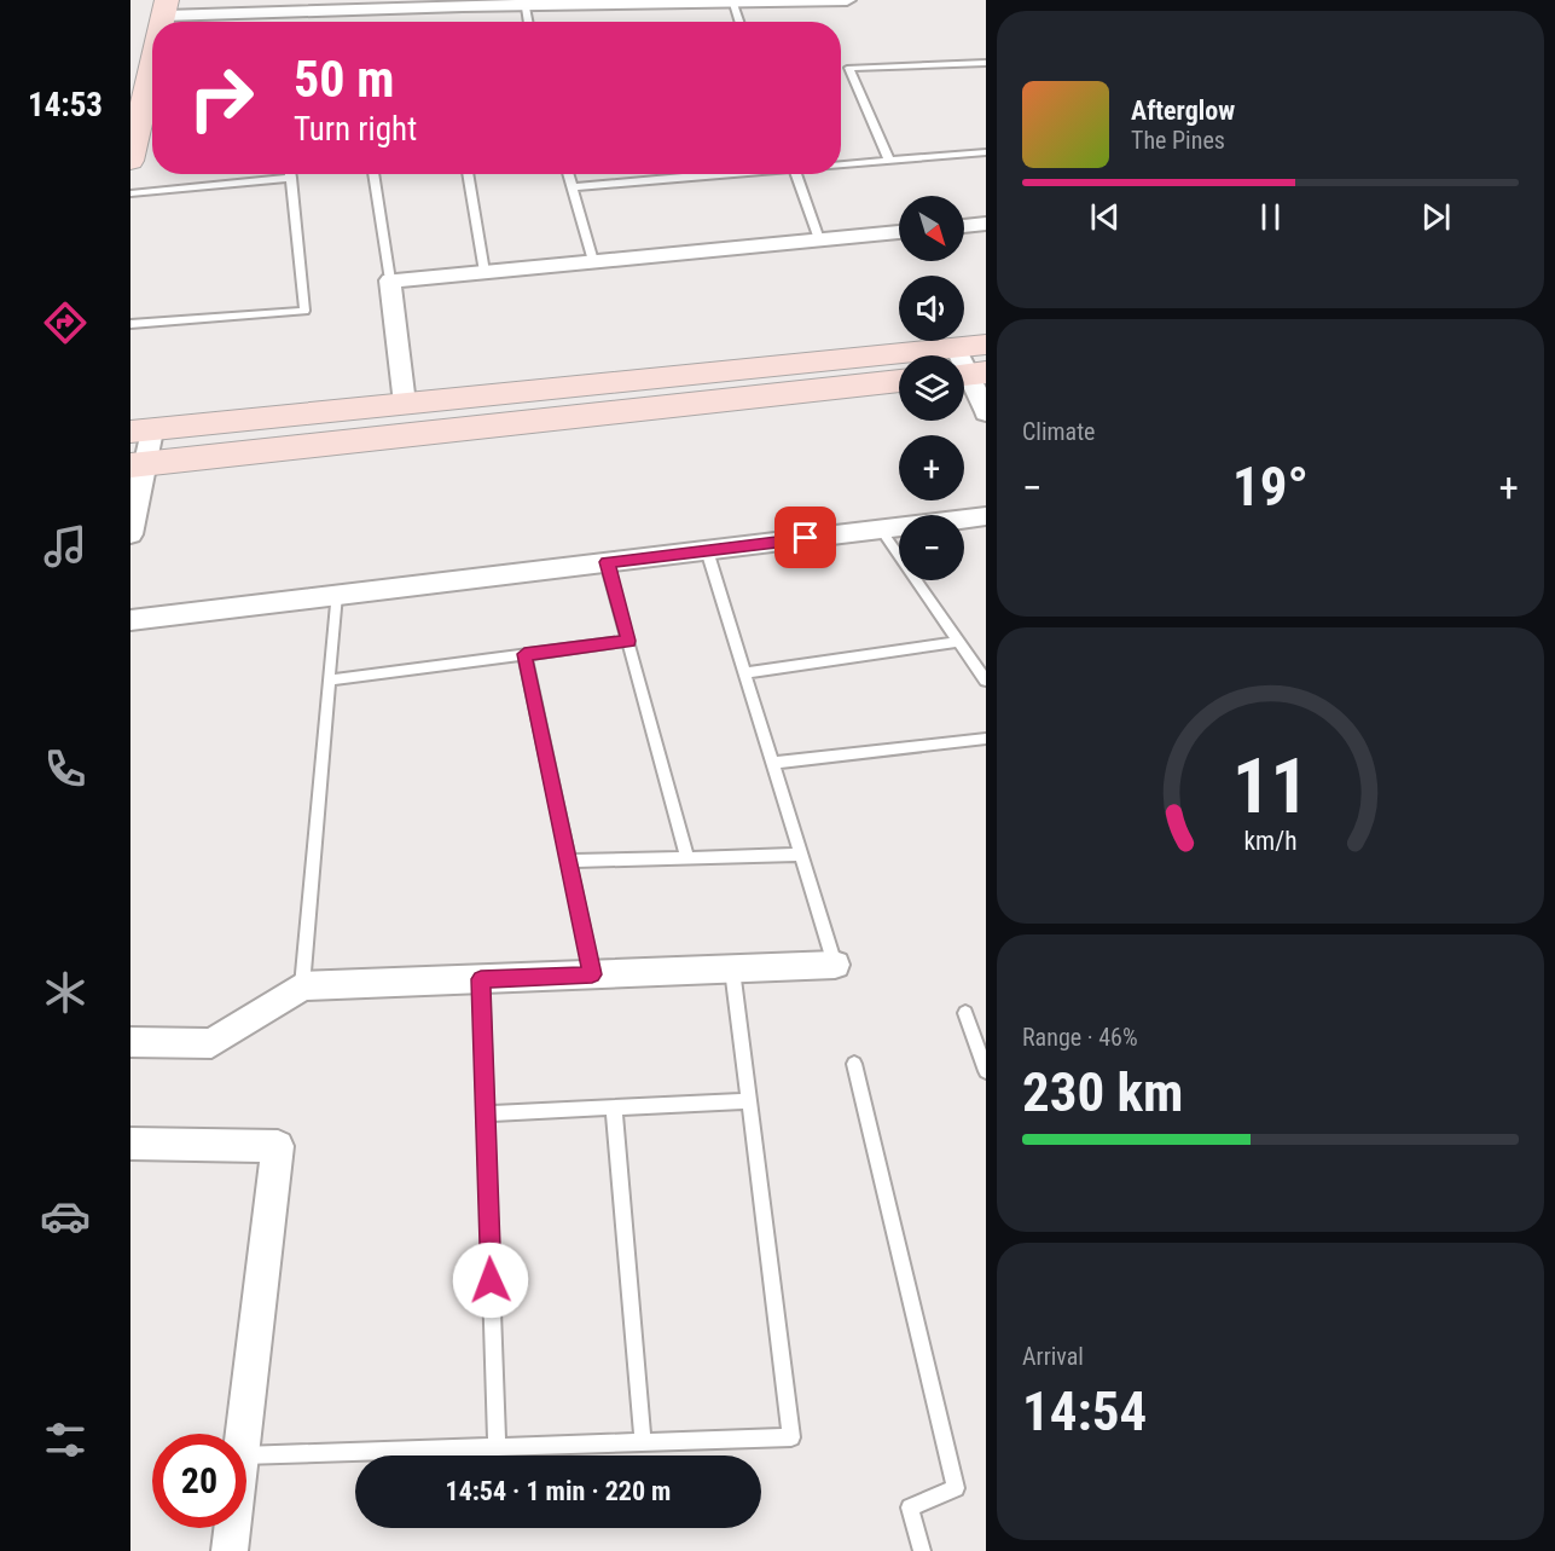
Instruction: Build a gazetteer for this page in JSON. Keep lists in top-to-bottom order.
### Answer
{
  "north": "bottom right",
  "page": {
    "tabs": "14:53",
    "turn": ["50 m", "Turn right"],
    "song": ["Afterglow", "The Pines"],
    "map_buttons": ["+", "−"],
    "tile": [
      "Climate",
      ["Range · 46%", "230 km"],
      ["Arrival", "14:54"]
    ],
    "heat": ["−", "19°", "+"],
    "limit": "20",
    "trip": "14:54 · 1 min · 220 m",
    "gauge": ["11", "km/h"]
  }
}
